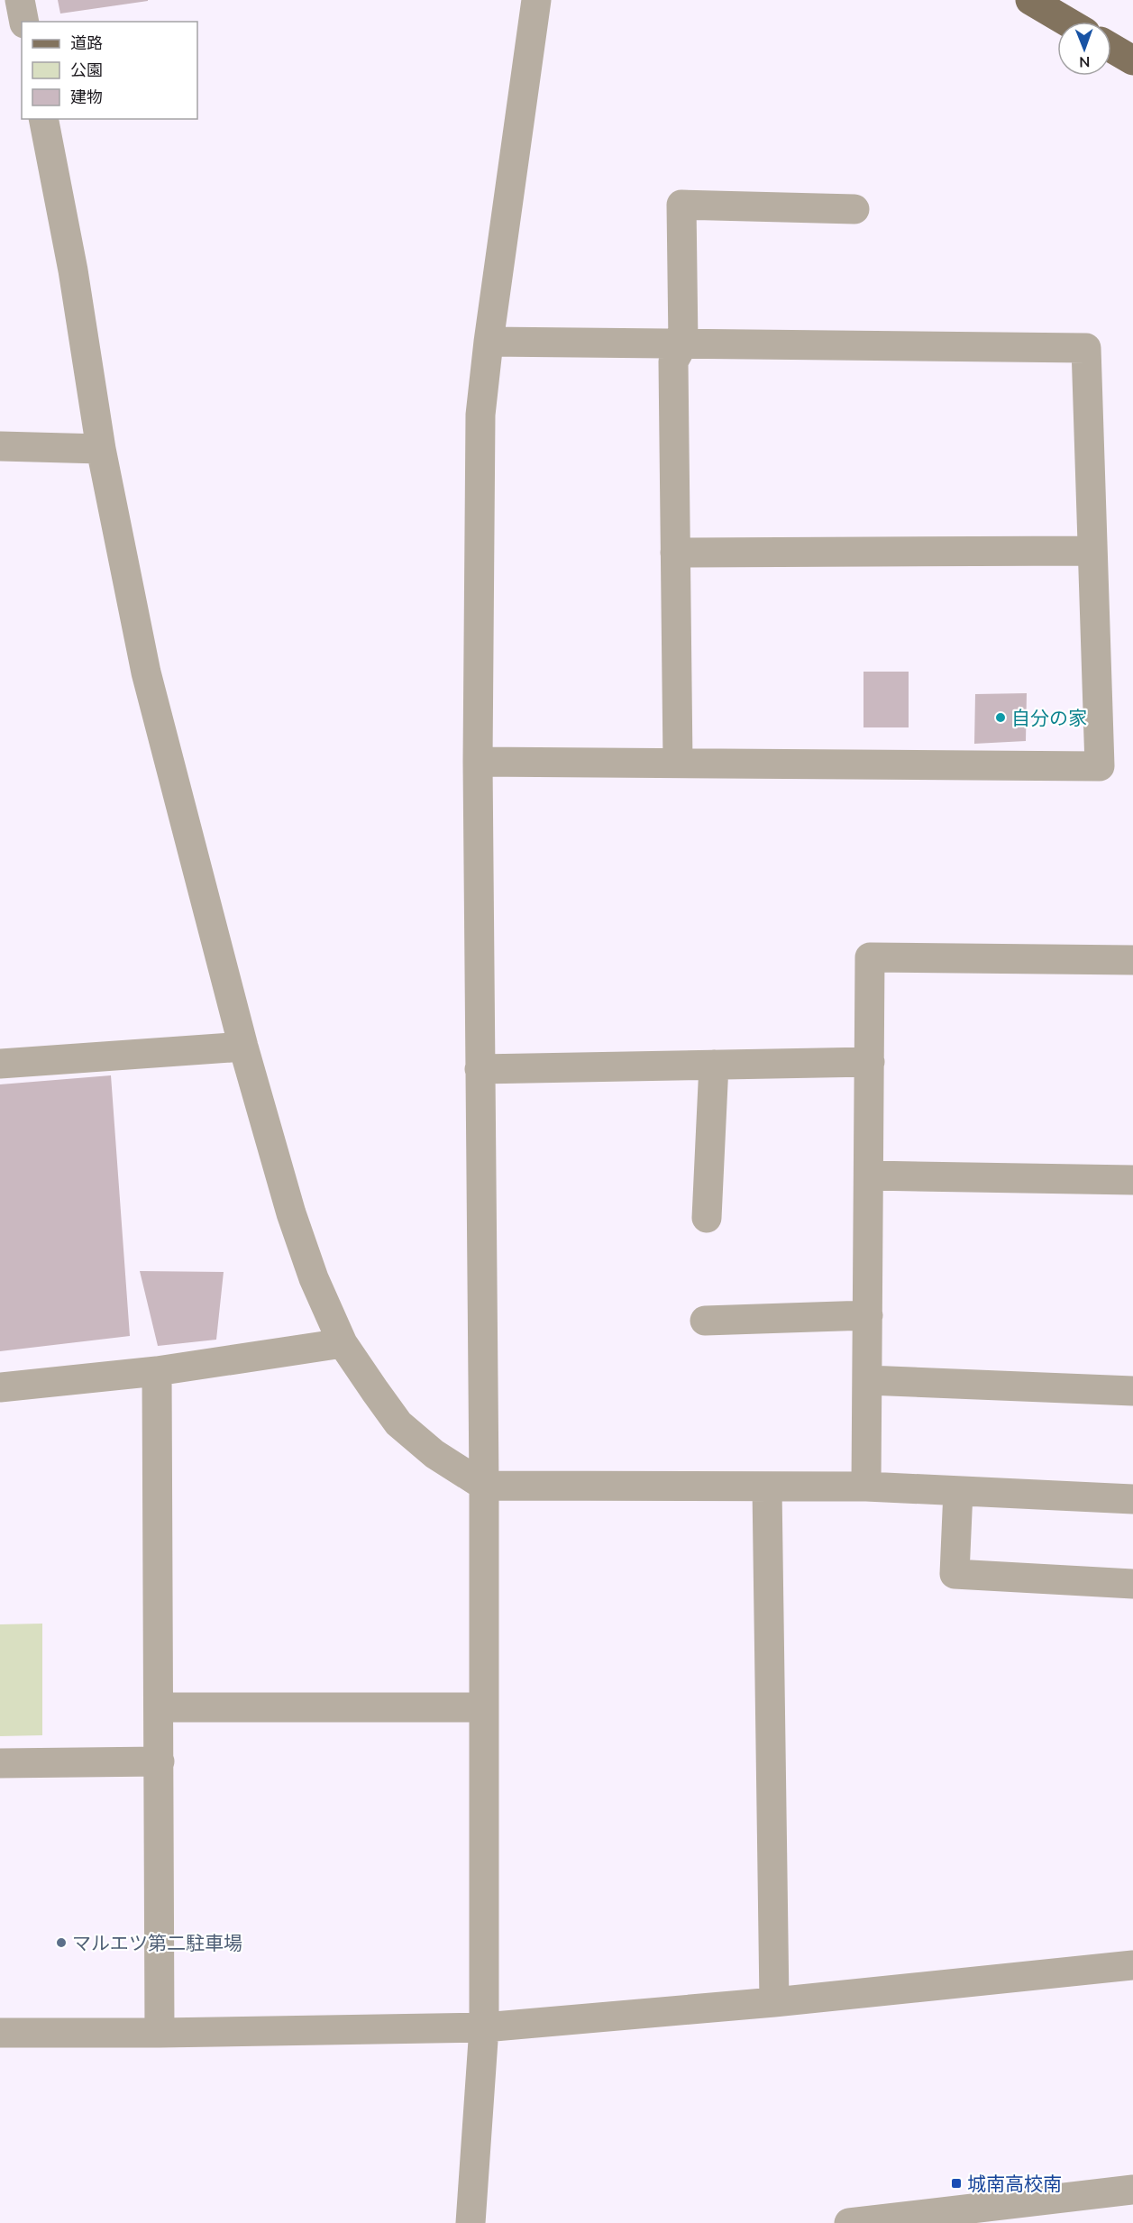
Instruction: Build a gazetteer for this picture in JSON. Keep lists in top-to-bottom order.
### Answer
{
  "places": {
    "other": ["自分の家", "マルエツ第二駐車場"],
    "transit": ["城南高校南"]
  },
  "legend": ["道路", "公園", "建物"],
  "north": "bottom"
}
